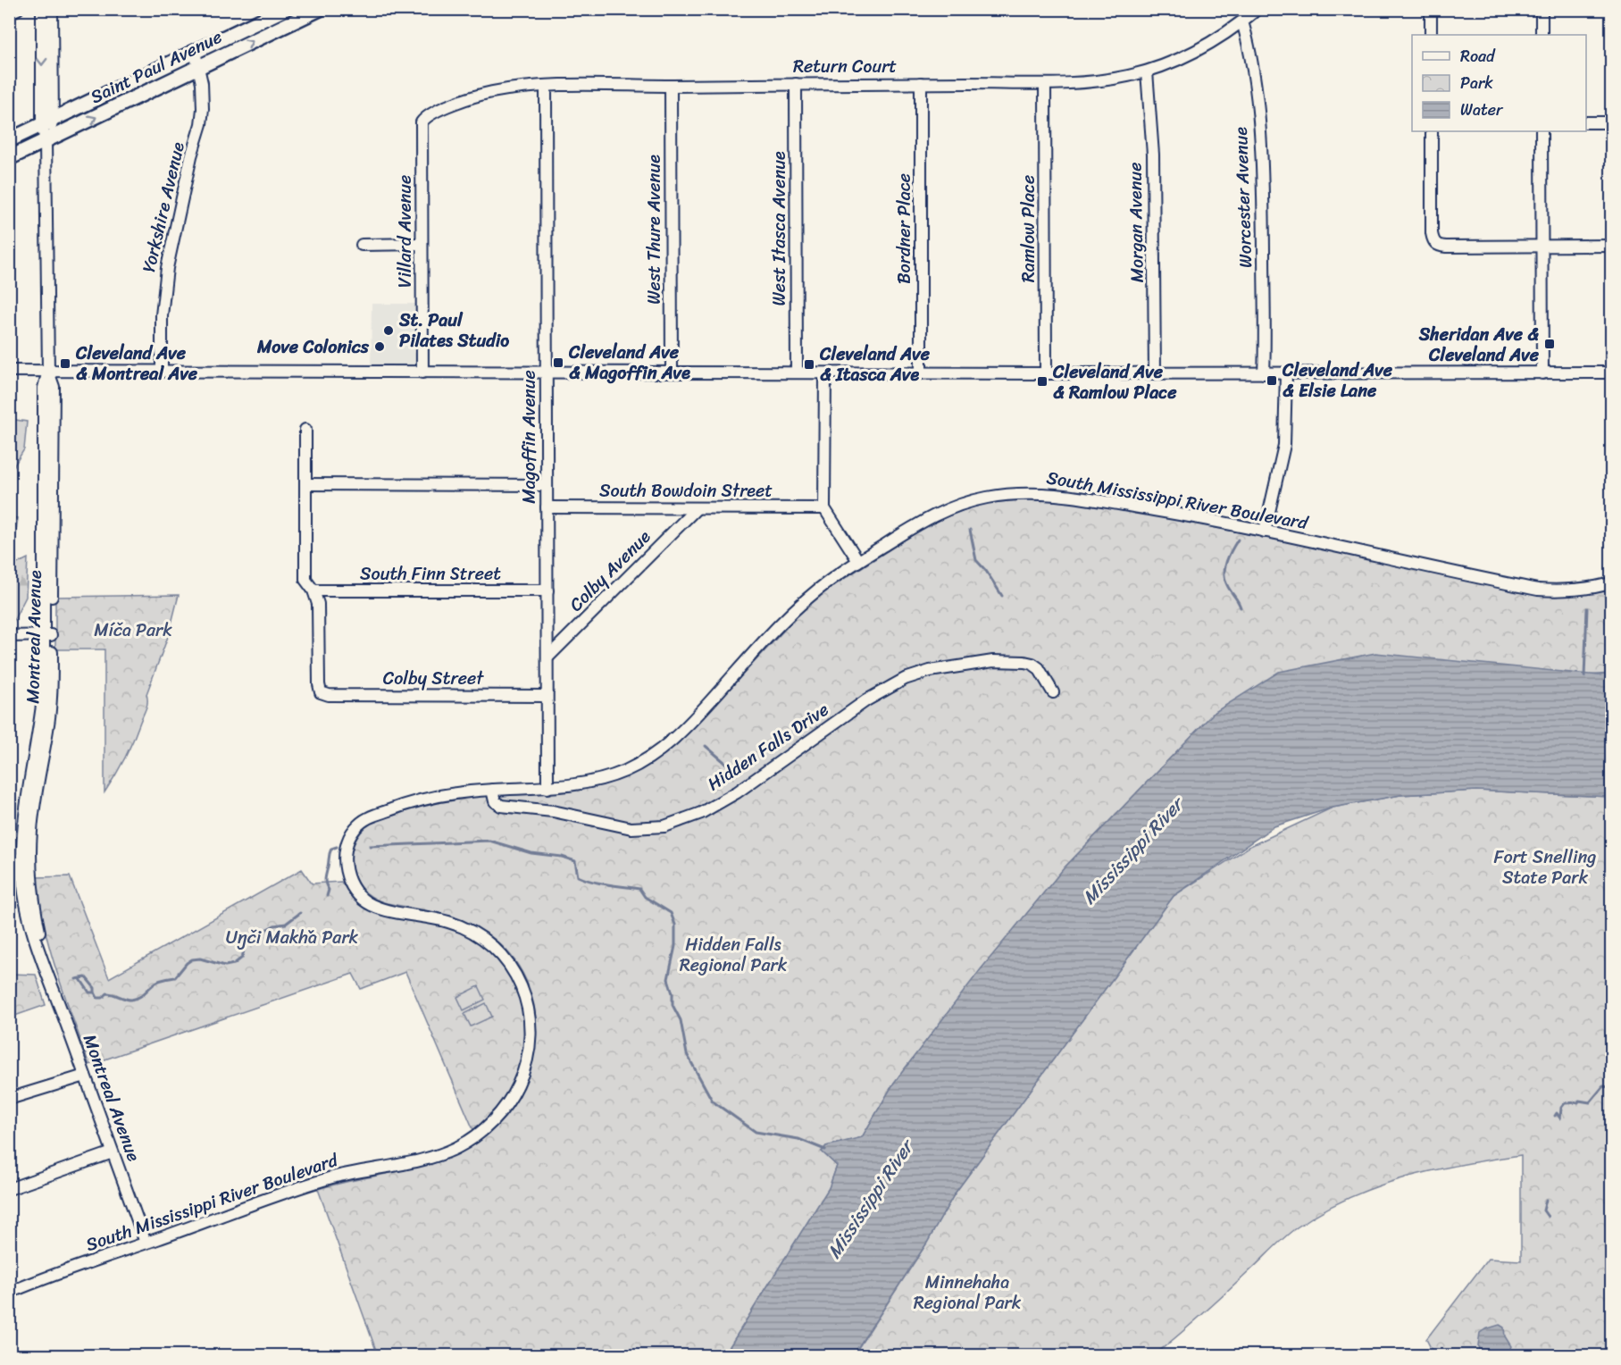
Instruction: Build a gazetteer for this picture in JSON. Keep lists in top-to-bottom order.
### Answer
{
  "streets": {
    "main road": ["Saint Paul Avenue"],
    "street": [
      "Return Court",
      "Worcester Avenue",
      "Yorkshire Avenue",
      "Morgan Avenue",
      "West Itasca Avenue",
      "Bordner Place",
      "Ramlow Place",
      "West Thure Avenue",
      "Villard Avenue",
      "Magoffin Avenue",
      "South Bowdoin Street",
      "South Mississippi River Boulevard",
      "Colby Avenue",
      "South Finn Street",
      "Montreal Avenue",
      "Colby Street",
      "Hidden Falls Drive"
    ]
  },
  "crossings": [
    ["Return Court", "Worcester Avenue"],
    ["Return Court", "Morgan Avenue"],
    ["Return Court", "West Itasca Avenue"],
    ["Return Court", "Bordner Place"],
    ["Return Court", "Ramlow Place"],
    ["Return Court", "West Thure Avenue"],
    ["Return Court", "Villard Avenue"],
    ["Return Court", "Magoffin Avenue"],
    ["Saint Paul Avenue", "Yorkshire Avenue"],
    ["Saint Paul Avenue", "Montreal Avenue"],
    ["Magoffin Avenue", "South Bowdoin Street"],
    ["Magoffin Avenue", "South Mississippi River Boulevard"],
    ["Magoffin Avenue", "Colby Avenue"],
    ["Magoffin Avenue", "South Finn Street"],
    ["Magoffin Avenue", "Colby Street"],
    ["South Bowdoin Street", "Colby Avenue"],
    ["South Mississippi River Boulevard", "Montreal Avenue"],
    ["South Mississippi River Boulevard", "Hidden Falls Drive"],
    ["South Finn Street", "Colby Street"]
  ],
  "water": ["Mississippi River"],
  "parks": [
    "Míča Park",
    "Fort Snelling State Park",
    "Uŋči Makȟa Park",
    "Hidden Falls Regional Park",
    "Minnehaha Regional Park"
  ],
  "places": {
    "other": ["St. Paul Pilates Studio", "Move Colonics"],
    "transit": [
      "Sheridan Ave & Cleveland Ave",
      "Cleveland Ave & Magoffin Ave",
      "Cleveland Ave & Montreal Ave",
      "Cleveland Ave & Itasca Ave",
      "Cleveland Ave & Elsie Lane",
      "Cleveland Ave & Ramlow Place"
    ]
  },
  "legend": ["Road", "Park", "Water"]
}
